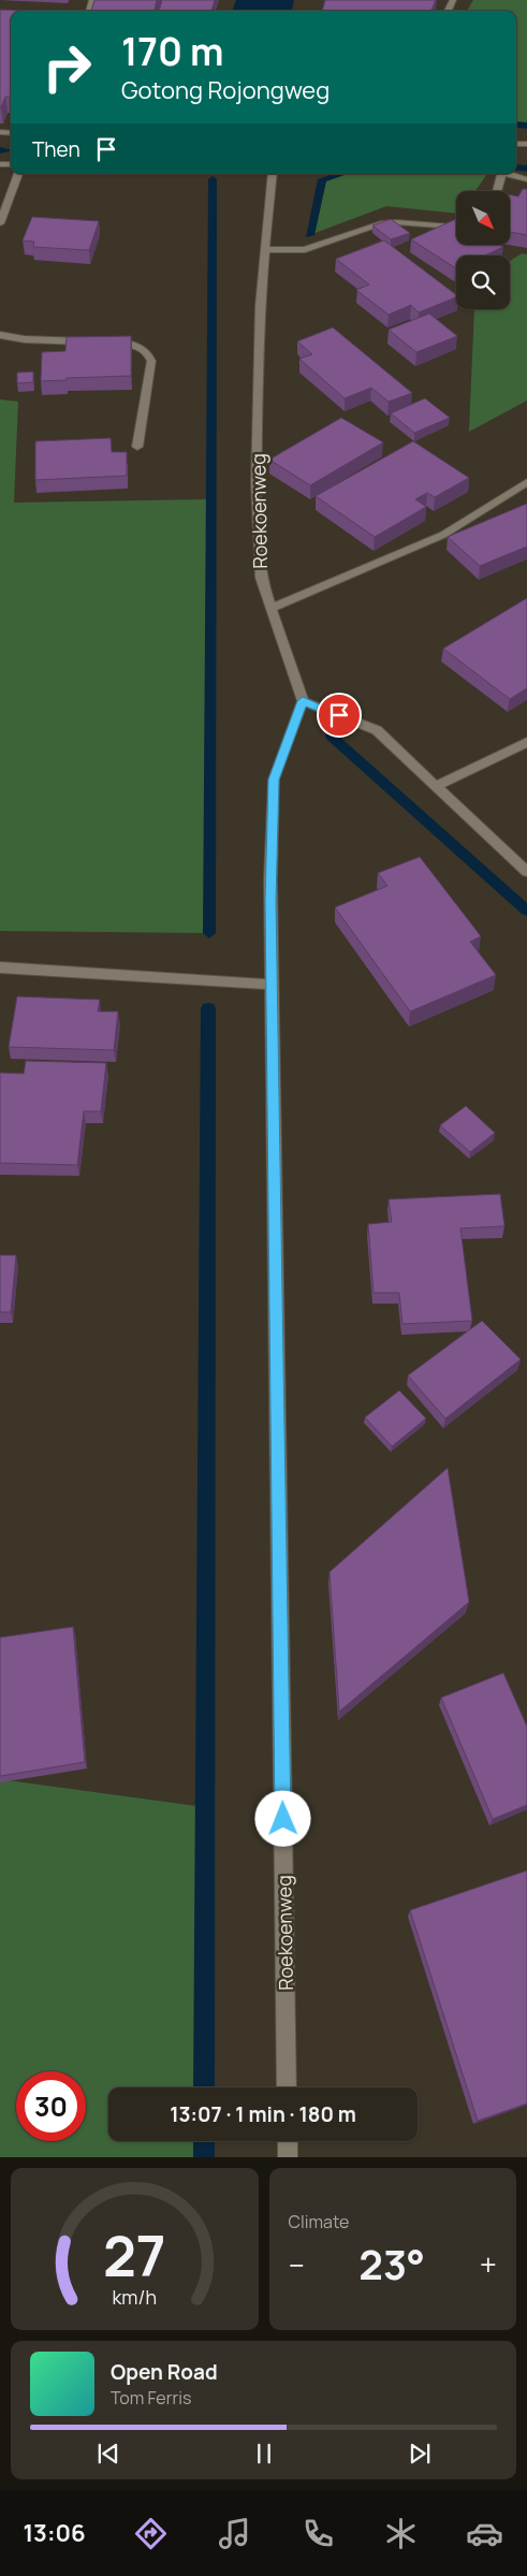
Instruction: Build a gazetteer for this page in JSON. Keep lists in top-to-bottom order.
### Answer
{
  "streets": {
    "street": ["Roekoenweg"]
  },
  "north": "bottom right",
  "page": {
    "turn": ["170 m", "Gotong Rojongweg"],
    "then": "Then",
    "limit": "30",
    "trip": "13:07 · 1 min · 180 m",
    "tile": "Climate",
    "heat": ["−", "23°", "+"],
    "song": ["Open Road", "Tom Ferris"],
    "tabs": "13:06",
    "gauge": ["27", "km/h"]
  }
}
